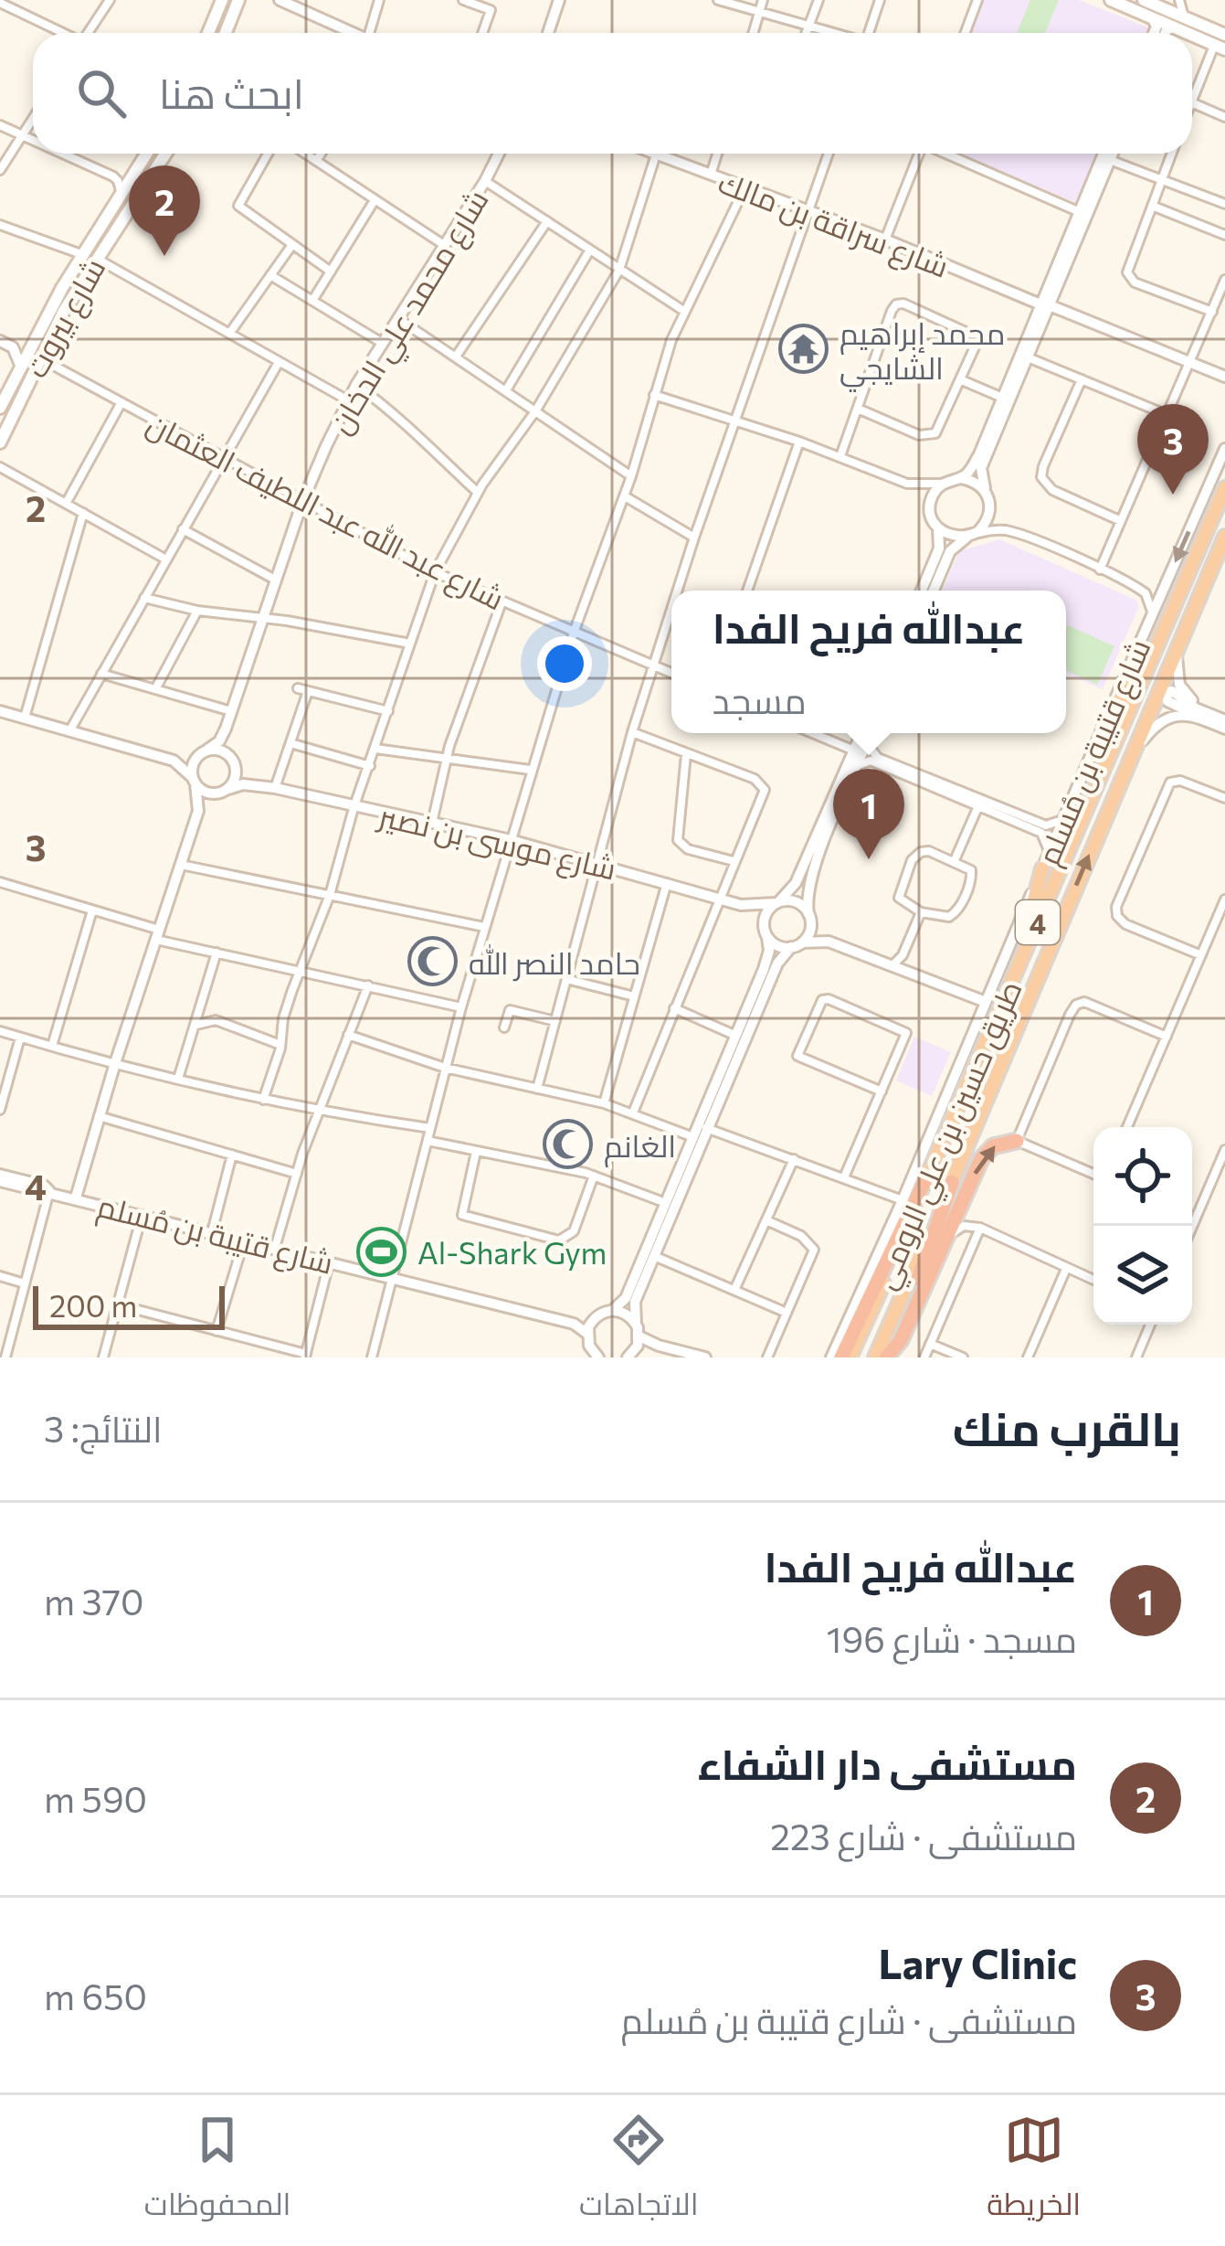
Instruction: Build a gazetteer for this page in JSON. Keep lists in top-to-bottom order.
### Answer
{
  "streets": {
    "highway": ["4", "طريق حسين بن علي الرومي"],
    "main road": ["شارع بيروت"],
    "street": [
      "شارع سراقة بن مالك",
      "شارع محمد علي الدخان",
      "شارع عبد الله عبد اللطيف العثمان",
      "شارع قتيبة بن مُسلم",
      "شارع موسى بن نصير"
    ]
  },
  "crossings": [
    ["شارع محمد علي الدخان", "شارع عبد الله عبد اللطيف العثمان"],
    ["شارع محمد علي الدخان", "شارع موسى بن نصير"],
    ["شارع بيروت", "شارع عبد الله عبد اللطيف العثمان"]
  ],
  "places": {
    "temple": ["محمد إبراهيم الشايجي"],
    "mosque": ["حامد النصر الله", "الغانم"],
    "sports": ["Al-Shark Gym"]
  },
  "scale_bar": "200 m",
  "page": {
    "search": "ابحث هنا",
    "pins": ["2", "3", "1"],
    "popup": ["عبدالله فريح الفدا", "مسجد"],
    "scale": "200 m",
    "heading": ["بالقرب منك", "النتائج: 3"],
    "list": [
      {
        "mark": "1",
        "name": "عبدالله فريح الفدا",
        "note": "مسجد · شارع 196",
        "value": "370 m"
      },
      {
        "mark": "2",
        "name": "مستشفى دار الشفاء",
        "note": "مستشفى · شارع 223",
        "value": "590 m"
      },
      {
        "mark": "3",
        "name": "Lary Clinic",
        "note": "مستشفى · شارع قتيبة بن مُسلم",
        "value": "650 m"
      }
    ],
    "nav": ["الخريطة", "الاتجاهات", "المحفوظات"]
  },
  "grid": {
    "rows": ["2", "3", "4"]
  }
}
